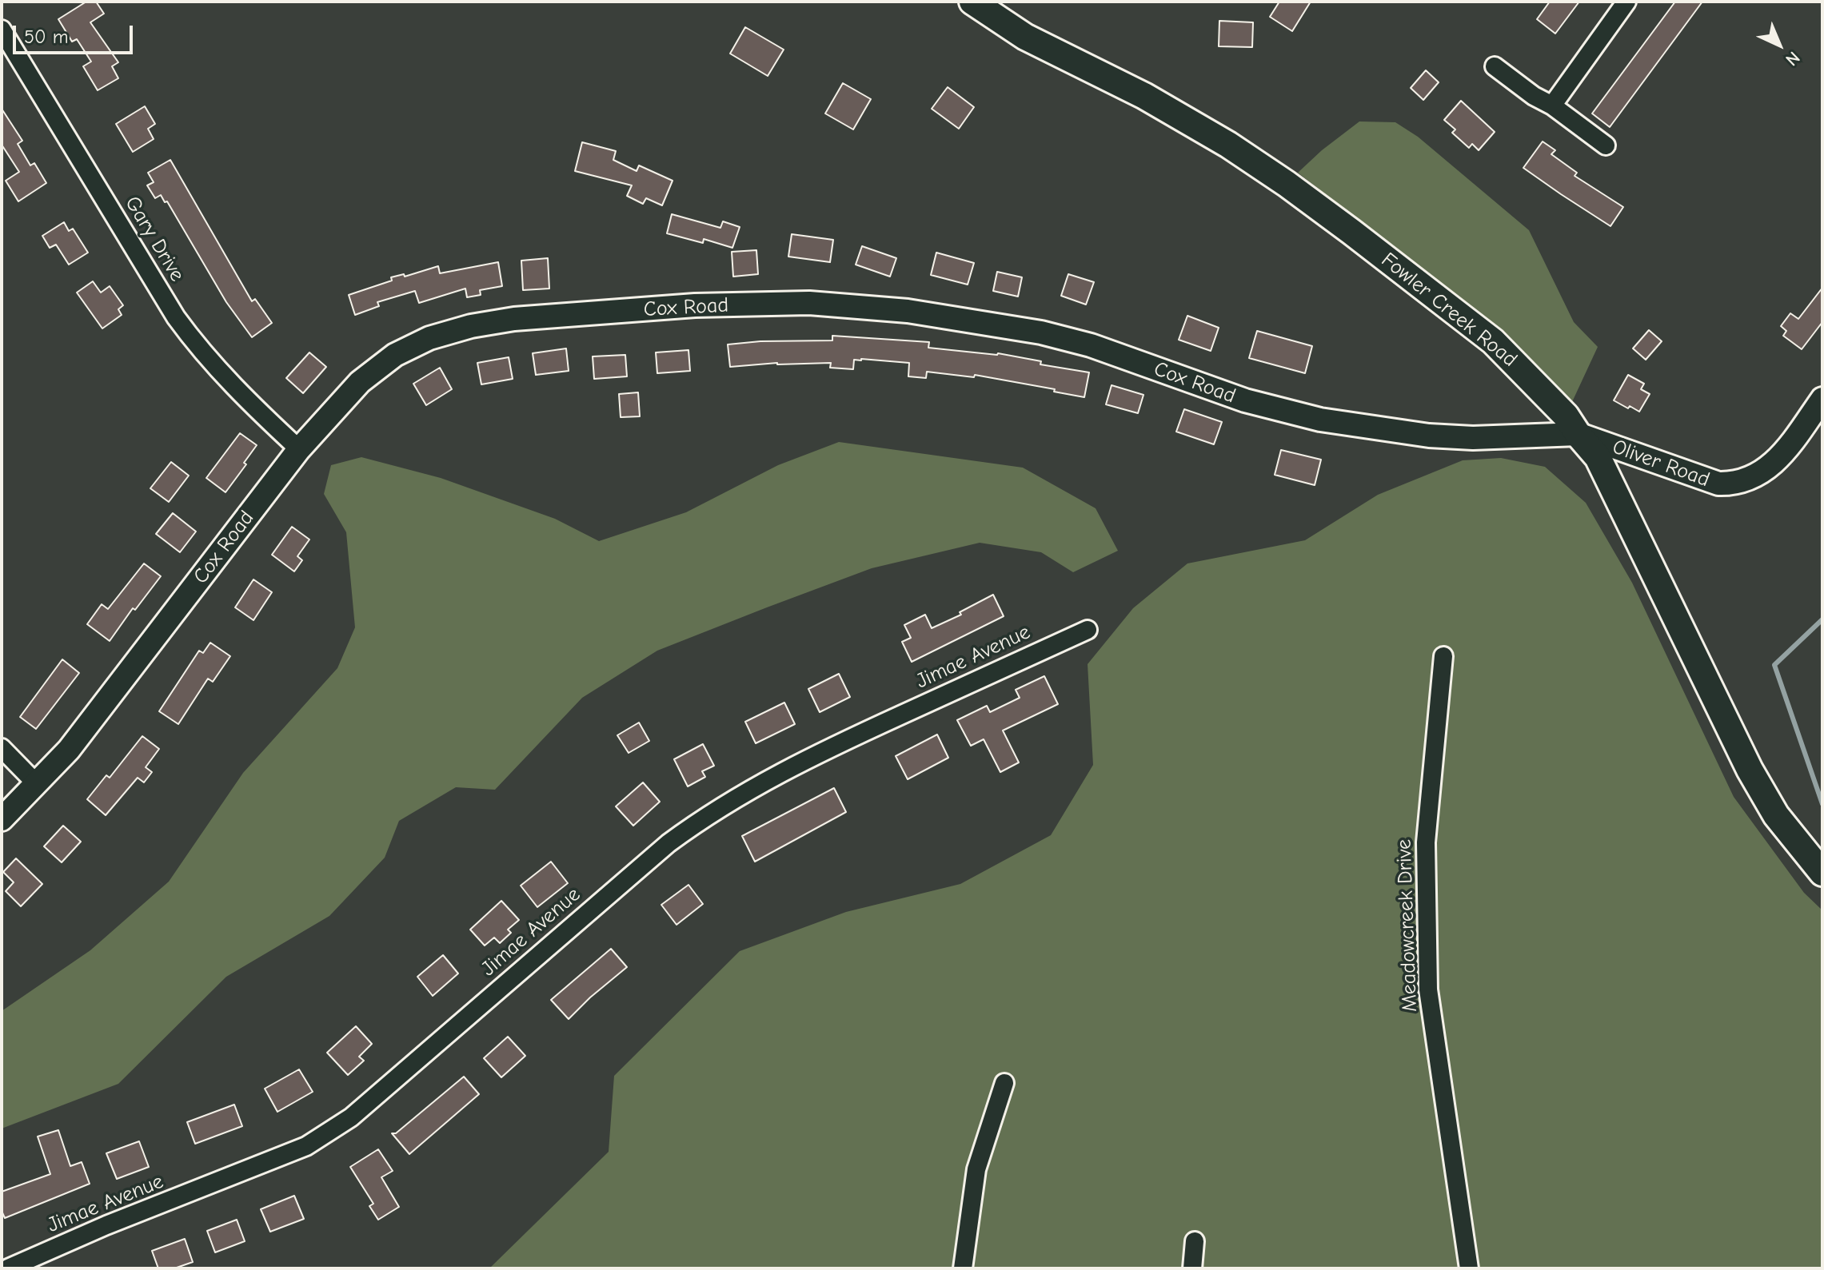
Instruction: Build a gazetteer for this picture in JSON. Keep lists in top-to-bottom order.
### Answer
{
  "streets": {
    "main road": ["Fowler Creek Road"],
    "street": [
      "Gary Drive",
      "Cox Road",
      "Oliver Road",
      "Jimae Avenue",
      "Meadowcreek Drive"
    ]
  },
  "crossings": [
    ["Gary Drive", "Cox Road"],
    ["Cox Road", "Fowler Creek Road"],
    ["Cox Road", "Oliver Road"],
    ["Fowler Creek Road", "Oliver Road"]
  ],
  "scale_bar": "50 m",
  "north": "bottom right"
}
